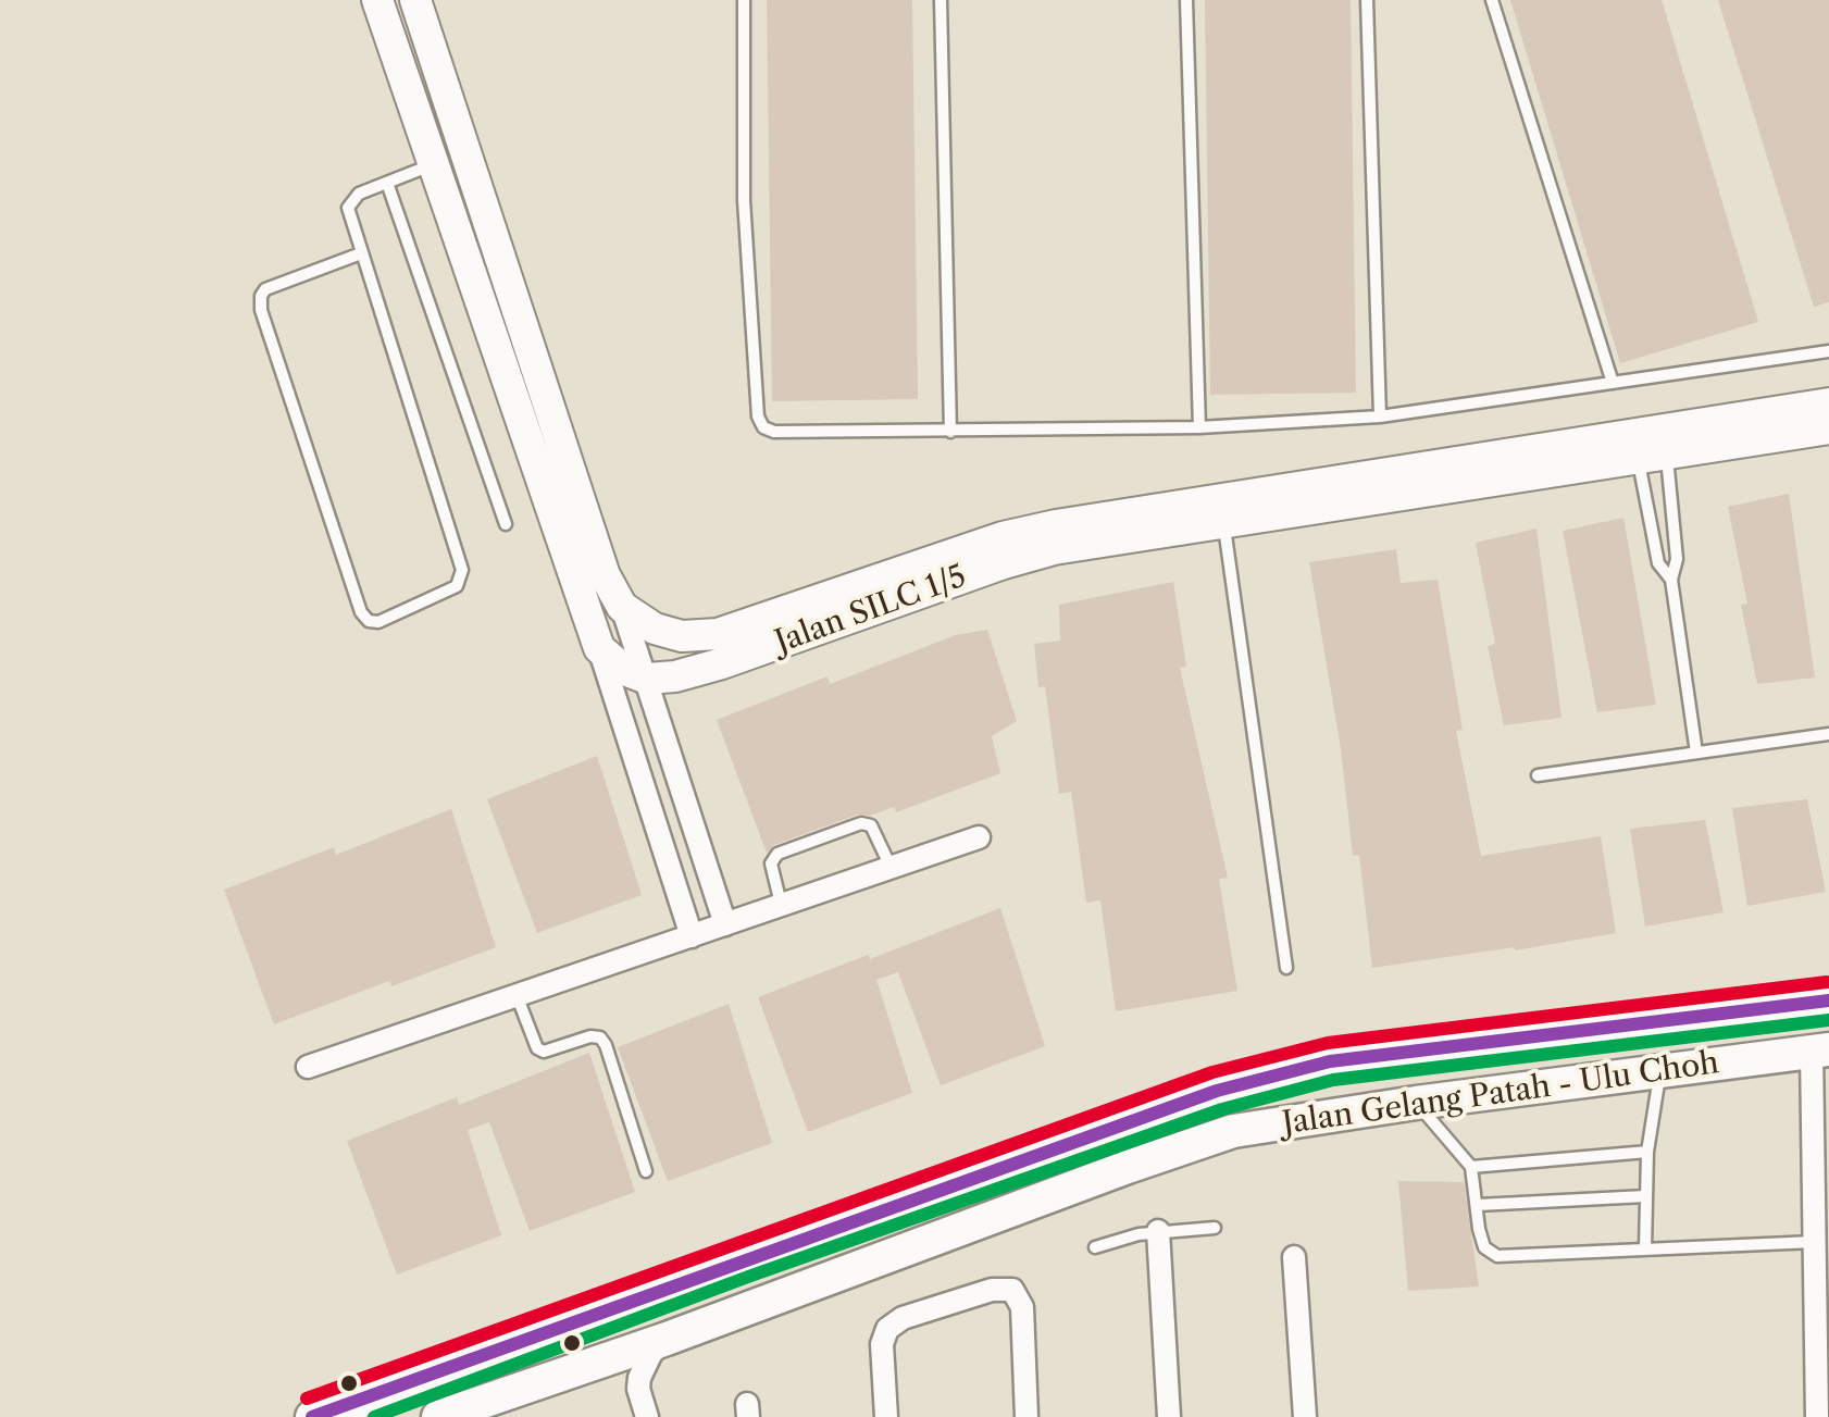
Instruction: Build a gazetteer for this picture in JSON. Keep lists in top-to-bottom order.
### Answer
{
  "streets": {
    "main road": ["Jalan Gelang Patah - Ulu Choh"],
    "street": ["Jalan SILC 1/5"]
  }
}
